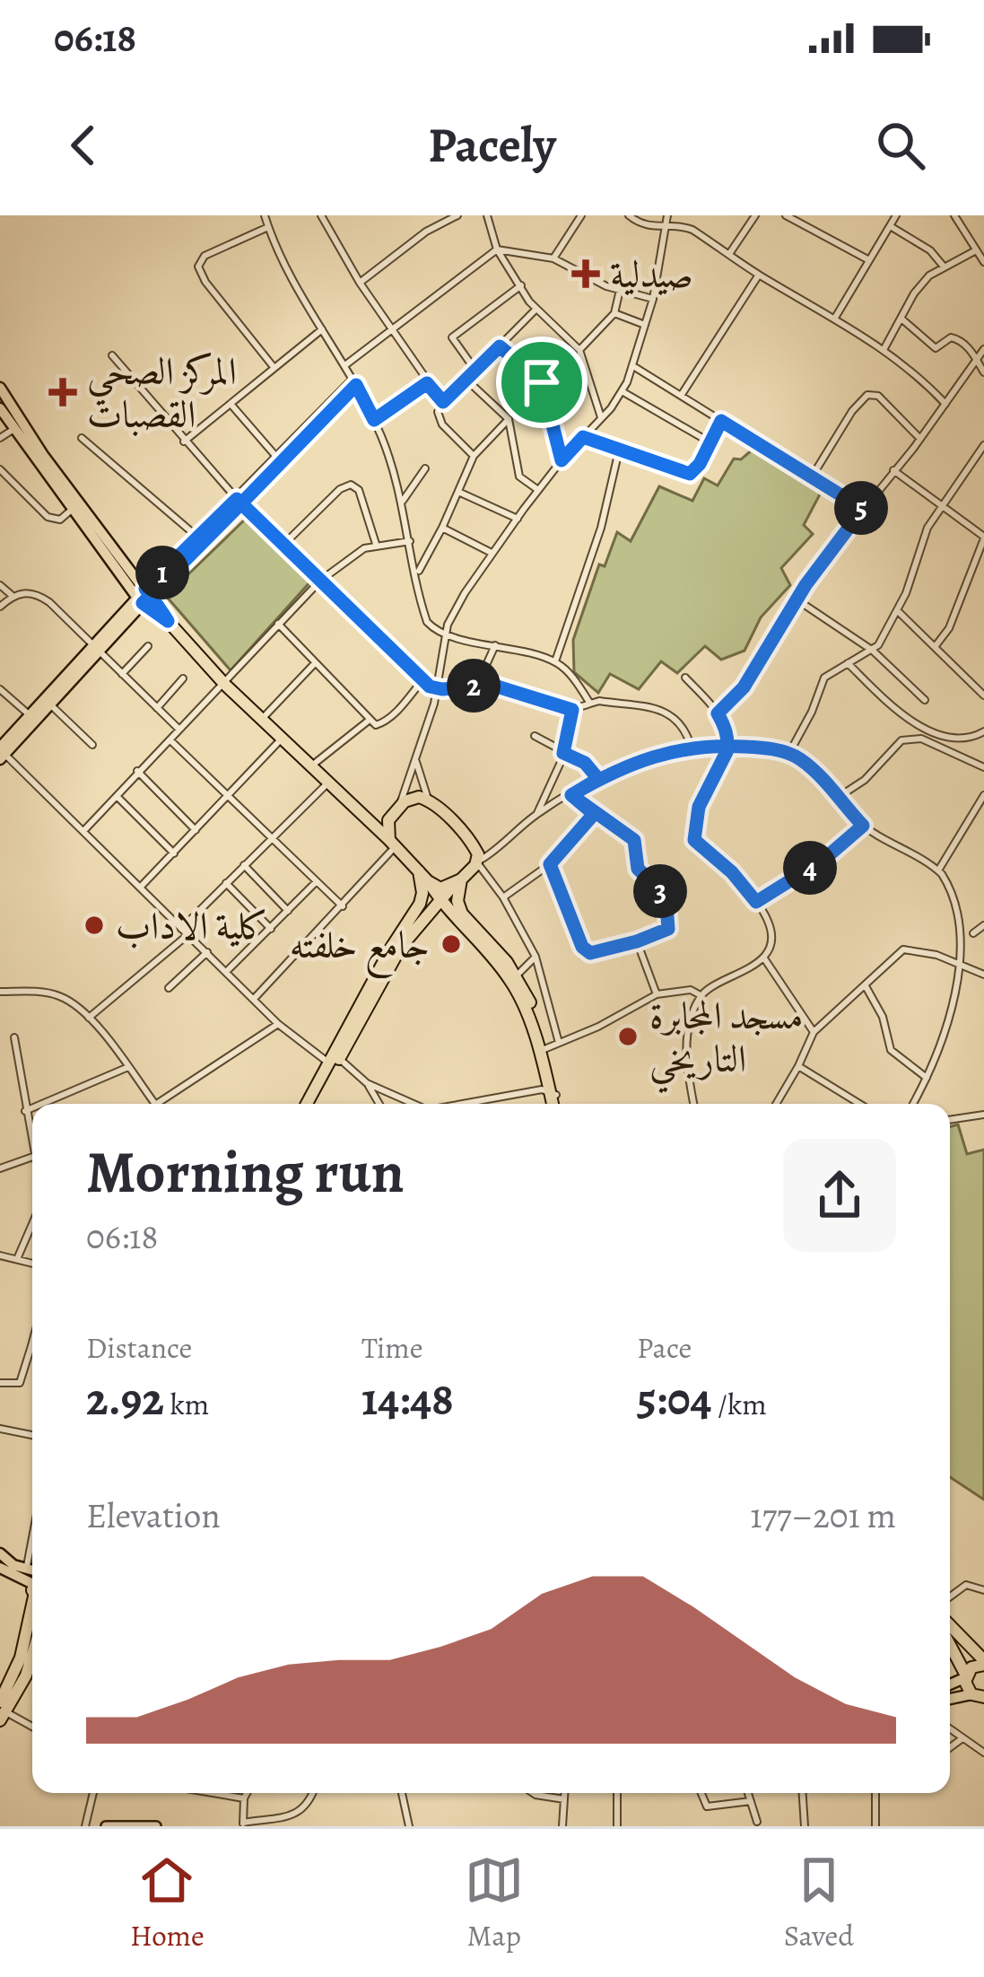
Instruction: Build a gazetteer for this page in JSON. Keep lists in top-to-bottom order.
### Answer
{
  "places": {
    "health": ["صيدلية", "المركز الصحي القصبات"],
    "other": ["كلية الاداب", "جامع خلفته", "مسجد المجابرة التاريخي"]
  },
  "page": {
    "status": "06:18",
    "header": "Pacely",
    "pins": [
      "5",
      "1",
      "2",
      "4",
      "3"
    ],
    "heading": ["Morning run", "06:18"],
    "stats": [
      ["Distance", "2.92 km"],
      ["Time", "14:48"],
      ["Pace", "5:04 /km"]
    ],
    "chart": ["Elevation", "177–201 m"],
    "tabs": ["Home", "Map", "Saved"]
  }
}
